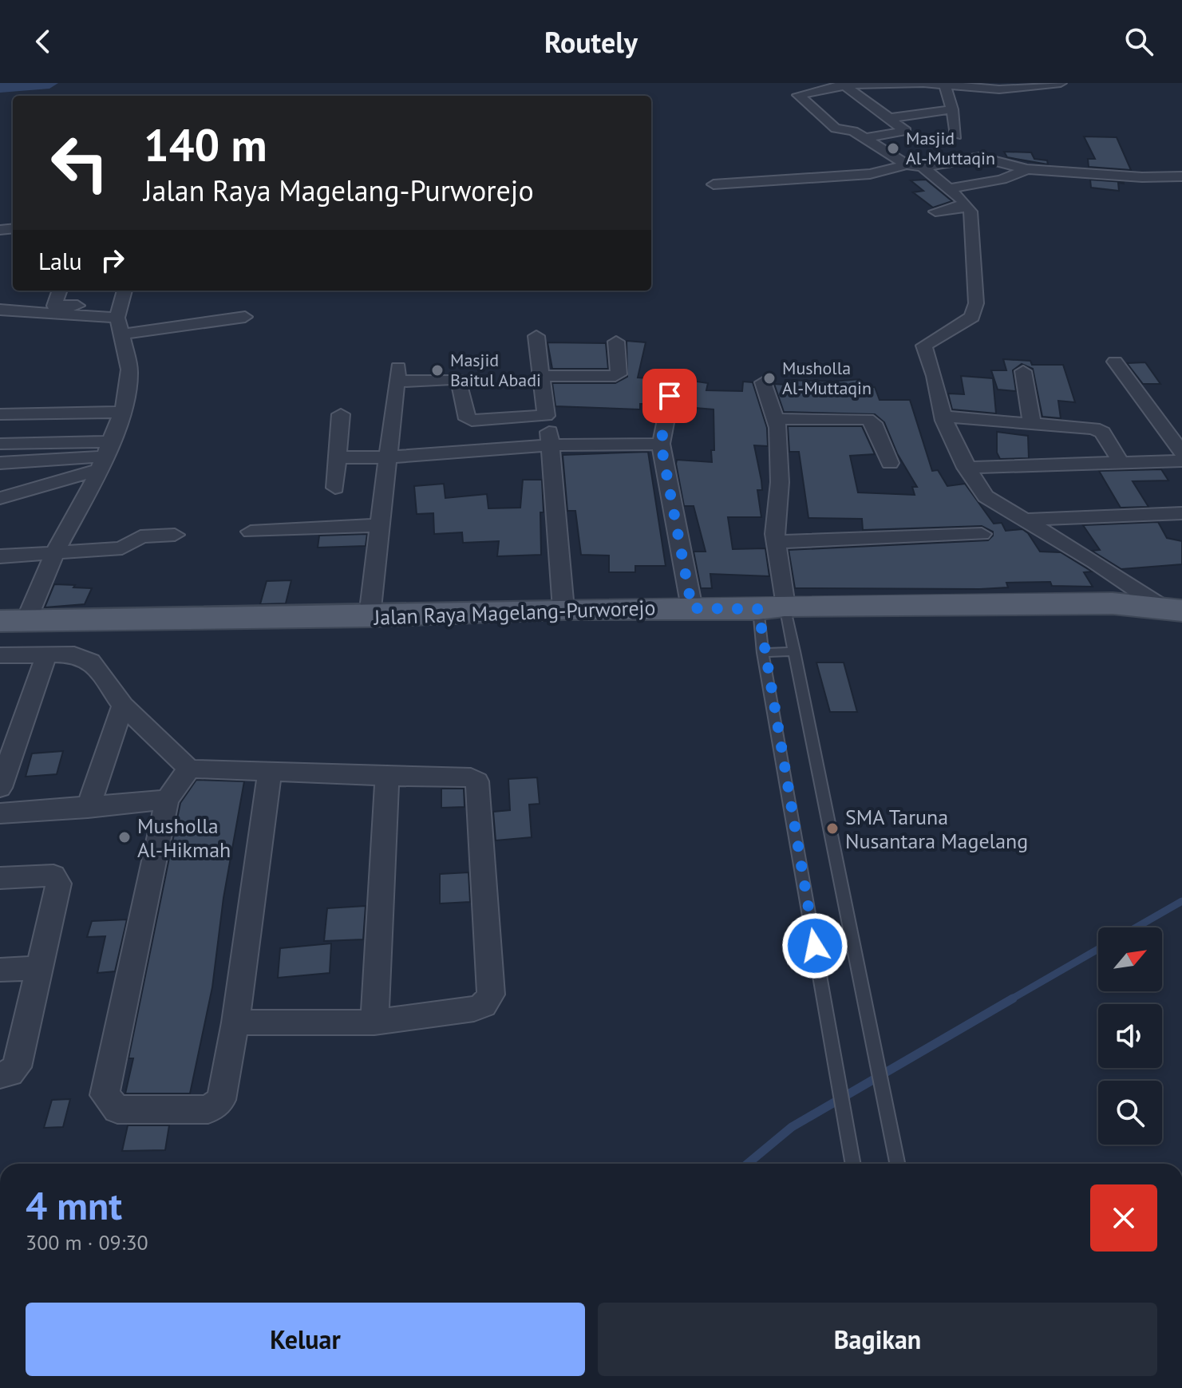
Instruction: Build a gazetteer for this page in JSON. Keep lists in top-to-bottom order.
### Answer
{
  "streets": {
    "main road": ["Jalan Raya Magelang-Purworejo"]
  },
  "places": [
    "Masjid Al-Muttaqin",
    "Masjid Baitul Abadi",
    "Musholla Al-Muttaqin",
    "SMA Taruna Nusantara Magelang",
    "Musholla Al-Hikmah"
  ],
  "north": "top right",
  "page": {
    "header": "Routely",
    "turn": ["140 m", "Jalan Raya Magelang-Purworejo"],
    "then": "Lalu",
    "heading": ["4 mnt", "300 m · 09:30"],
    "buttons": ["Keluar", "Bagikan"]
  }
}
